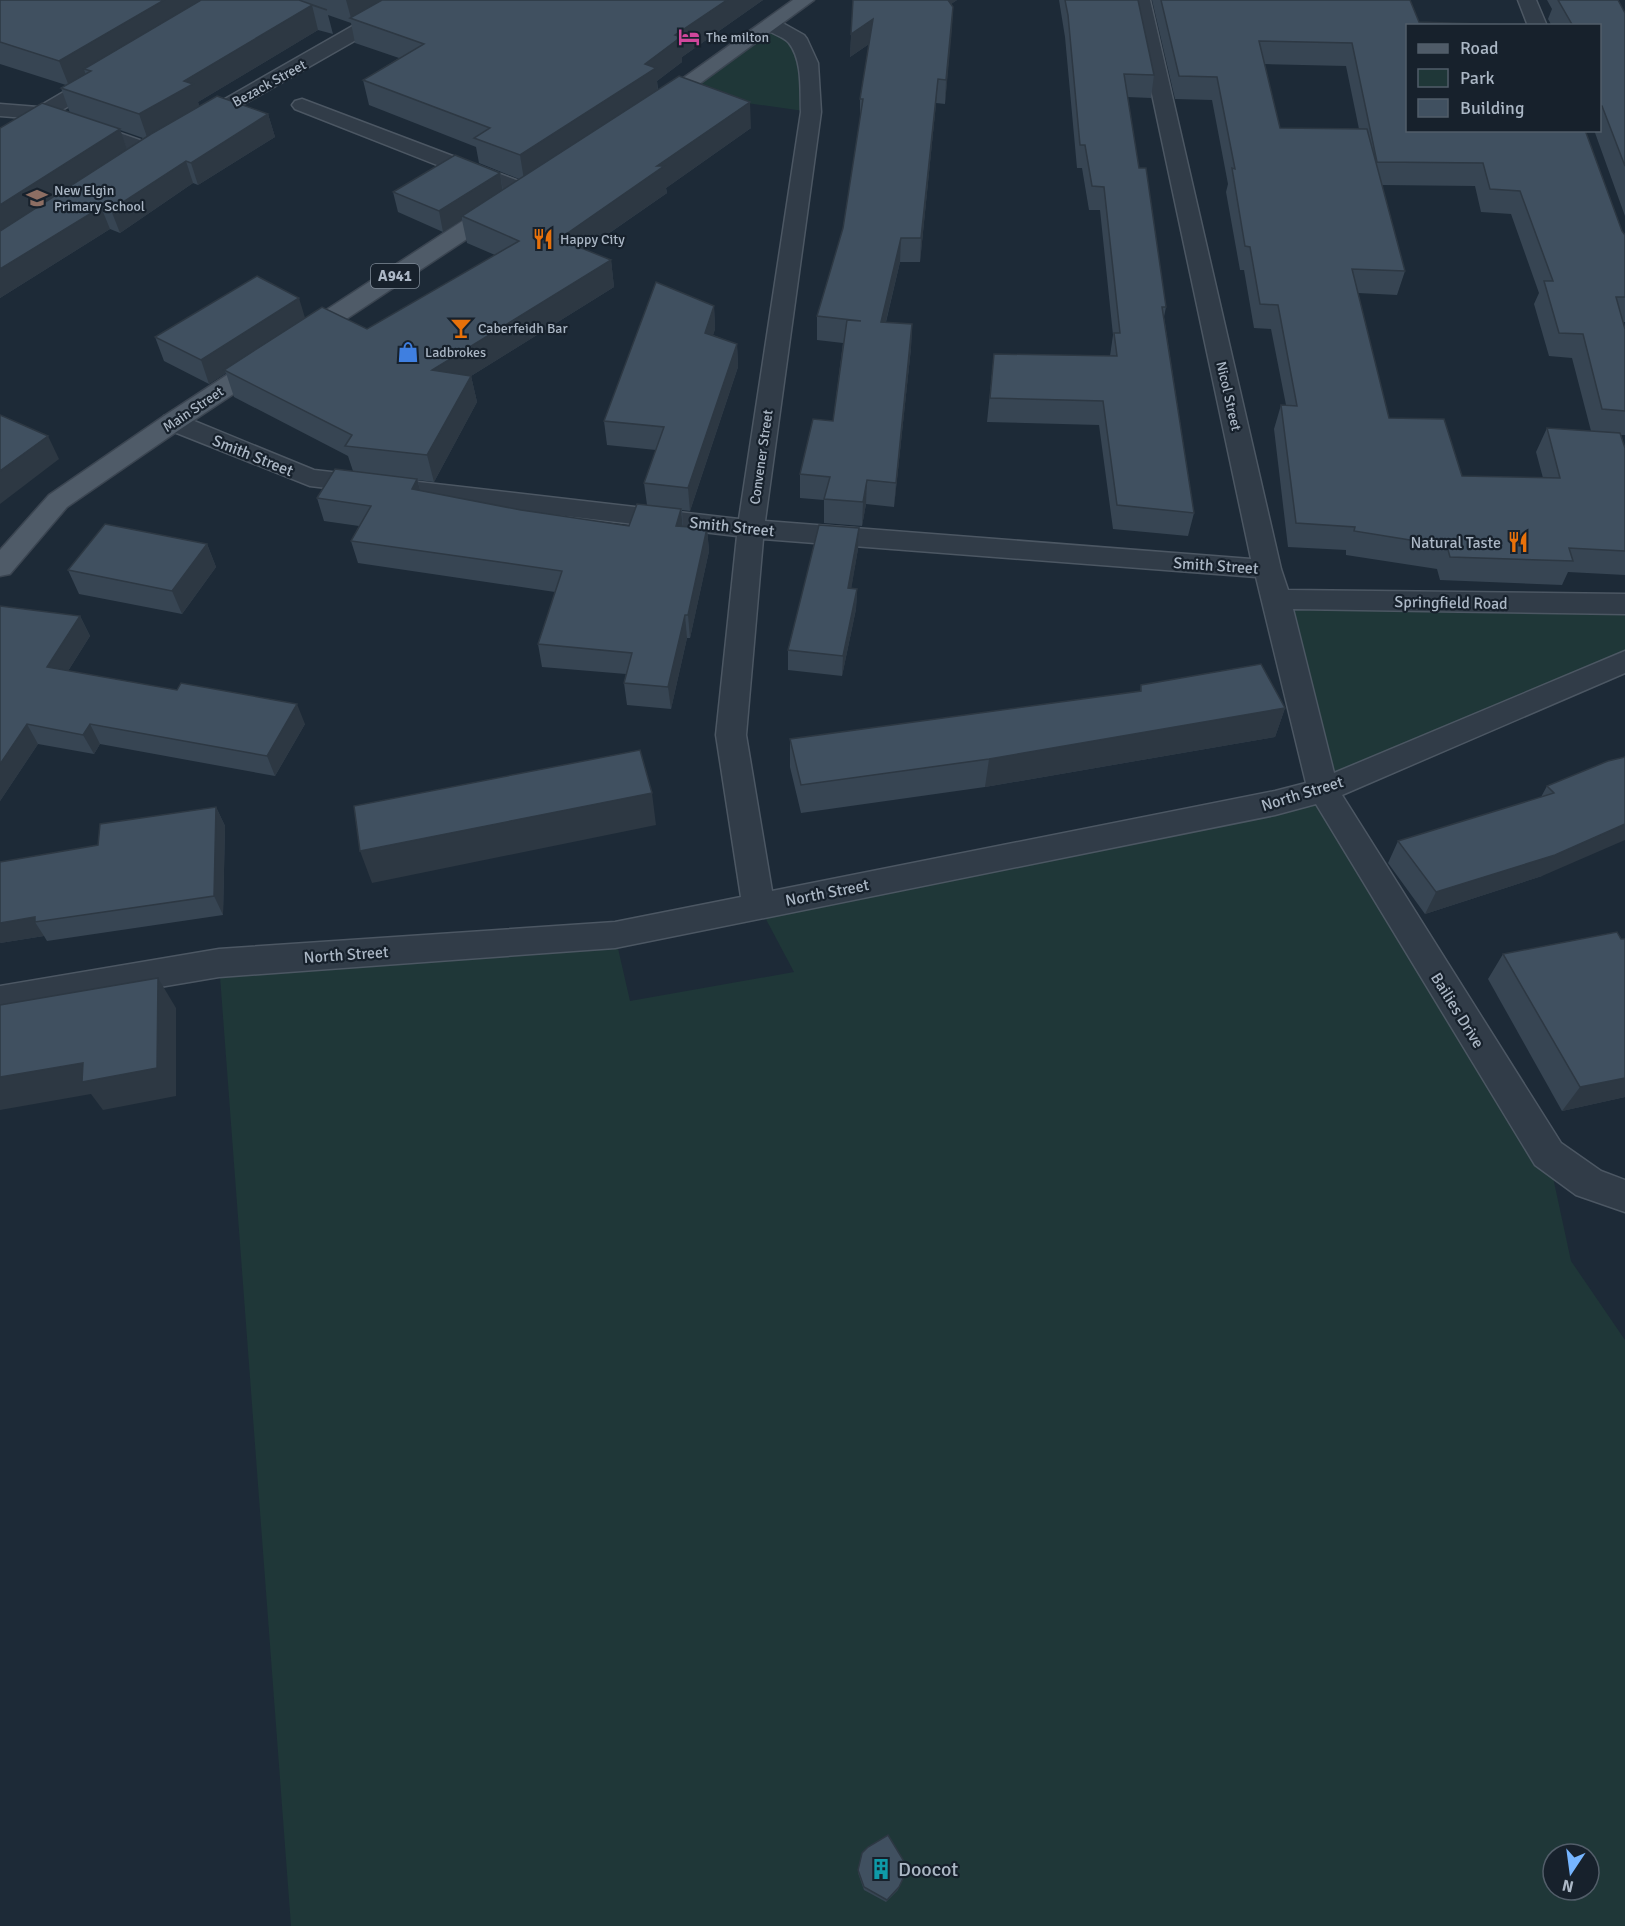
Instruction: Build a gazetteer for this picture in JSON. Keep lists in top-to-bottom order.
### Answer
{
  "streets": {
    "main road": ["A941", "Main Street"],
    "street": [
      "Bezack Street",
      "Nicol Street",
      "Smith Street",
      "Convener Street",
      "Springfield Road",
      "North Street",
      "Bailies Drive"
    ]
  },
  "crossings": [
    ["Nicol Street", "Smith Street"],
    ["Nicol Street", "Springfield Road"],
    ["Nicol Street", "North Street"],
    ["Nicol Street", "Bailies Drive"],
    ["Main Street", "Smith Street"],
    ["Smith Street", "Convener Street"],
    ["Convener Street", "North Street"],
    ["North Street", "Bailies Drive"]
  ],
  "places": {
    "hotel": ["The milton"],
    "school or university": ["New Elgin Primary School"],
    "restaurant": ["Happy City", "Natural Taste"],
    "bar": ["Caberfeidh Bar"],
    "shop": ["Ladbrokes"],
    "building": ["Doocot"]
  },
  "legend": ["Road", "Park", "Building"],
  "north": "bottom"
}
